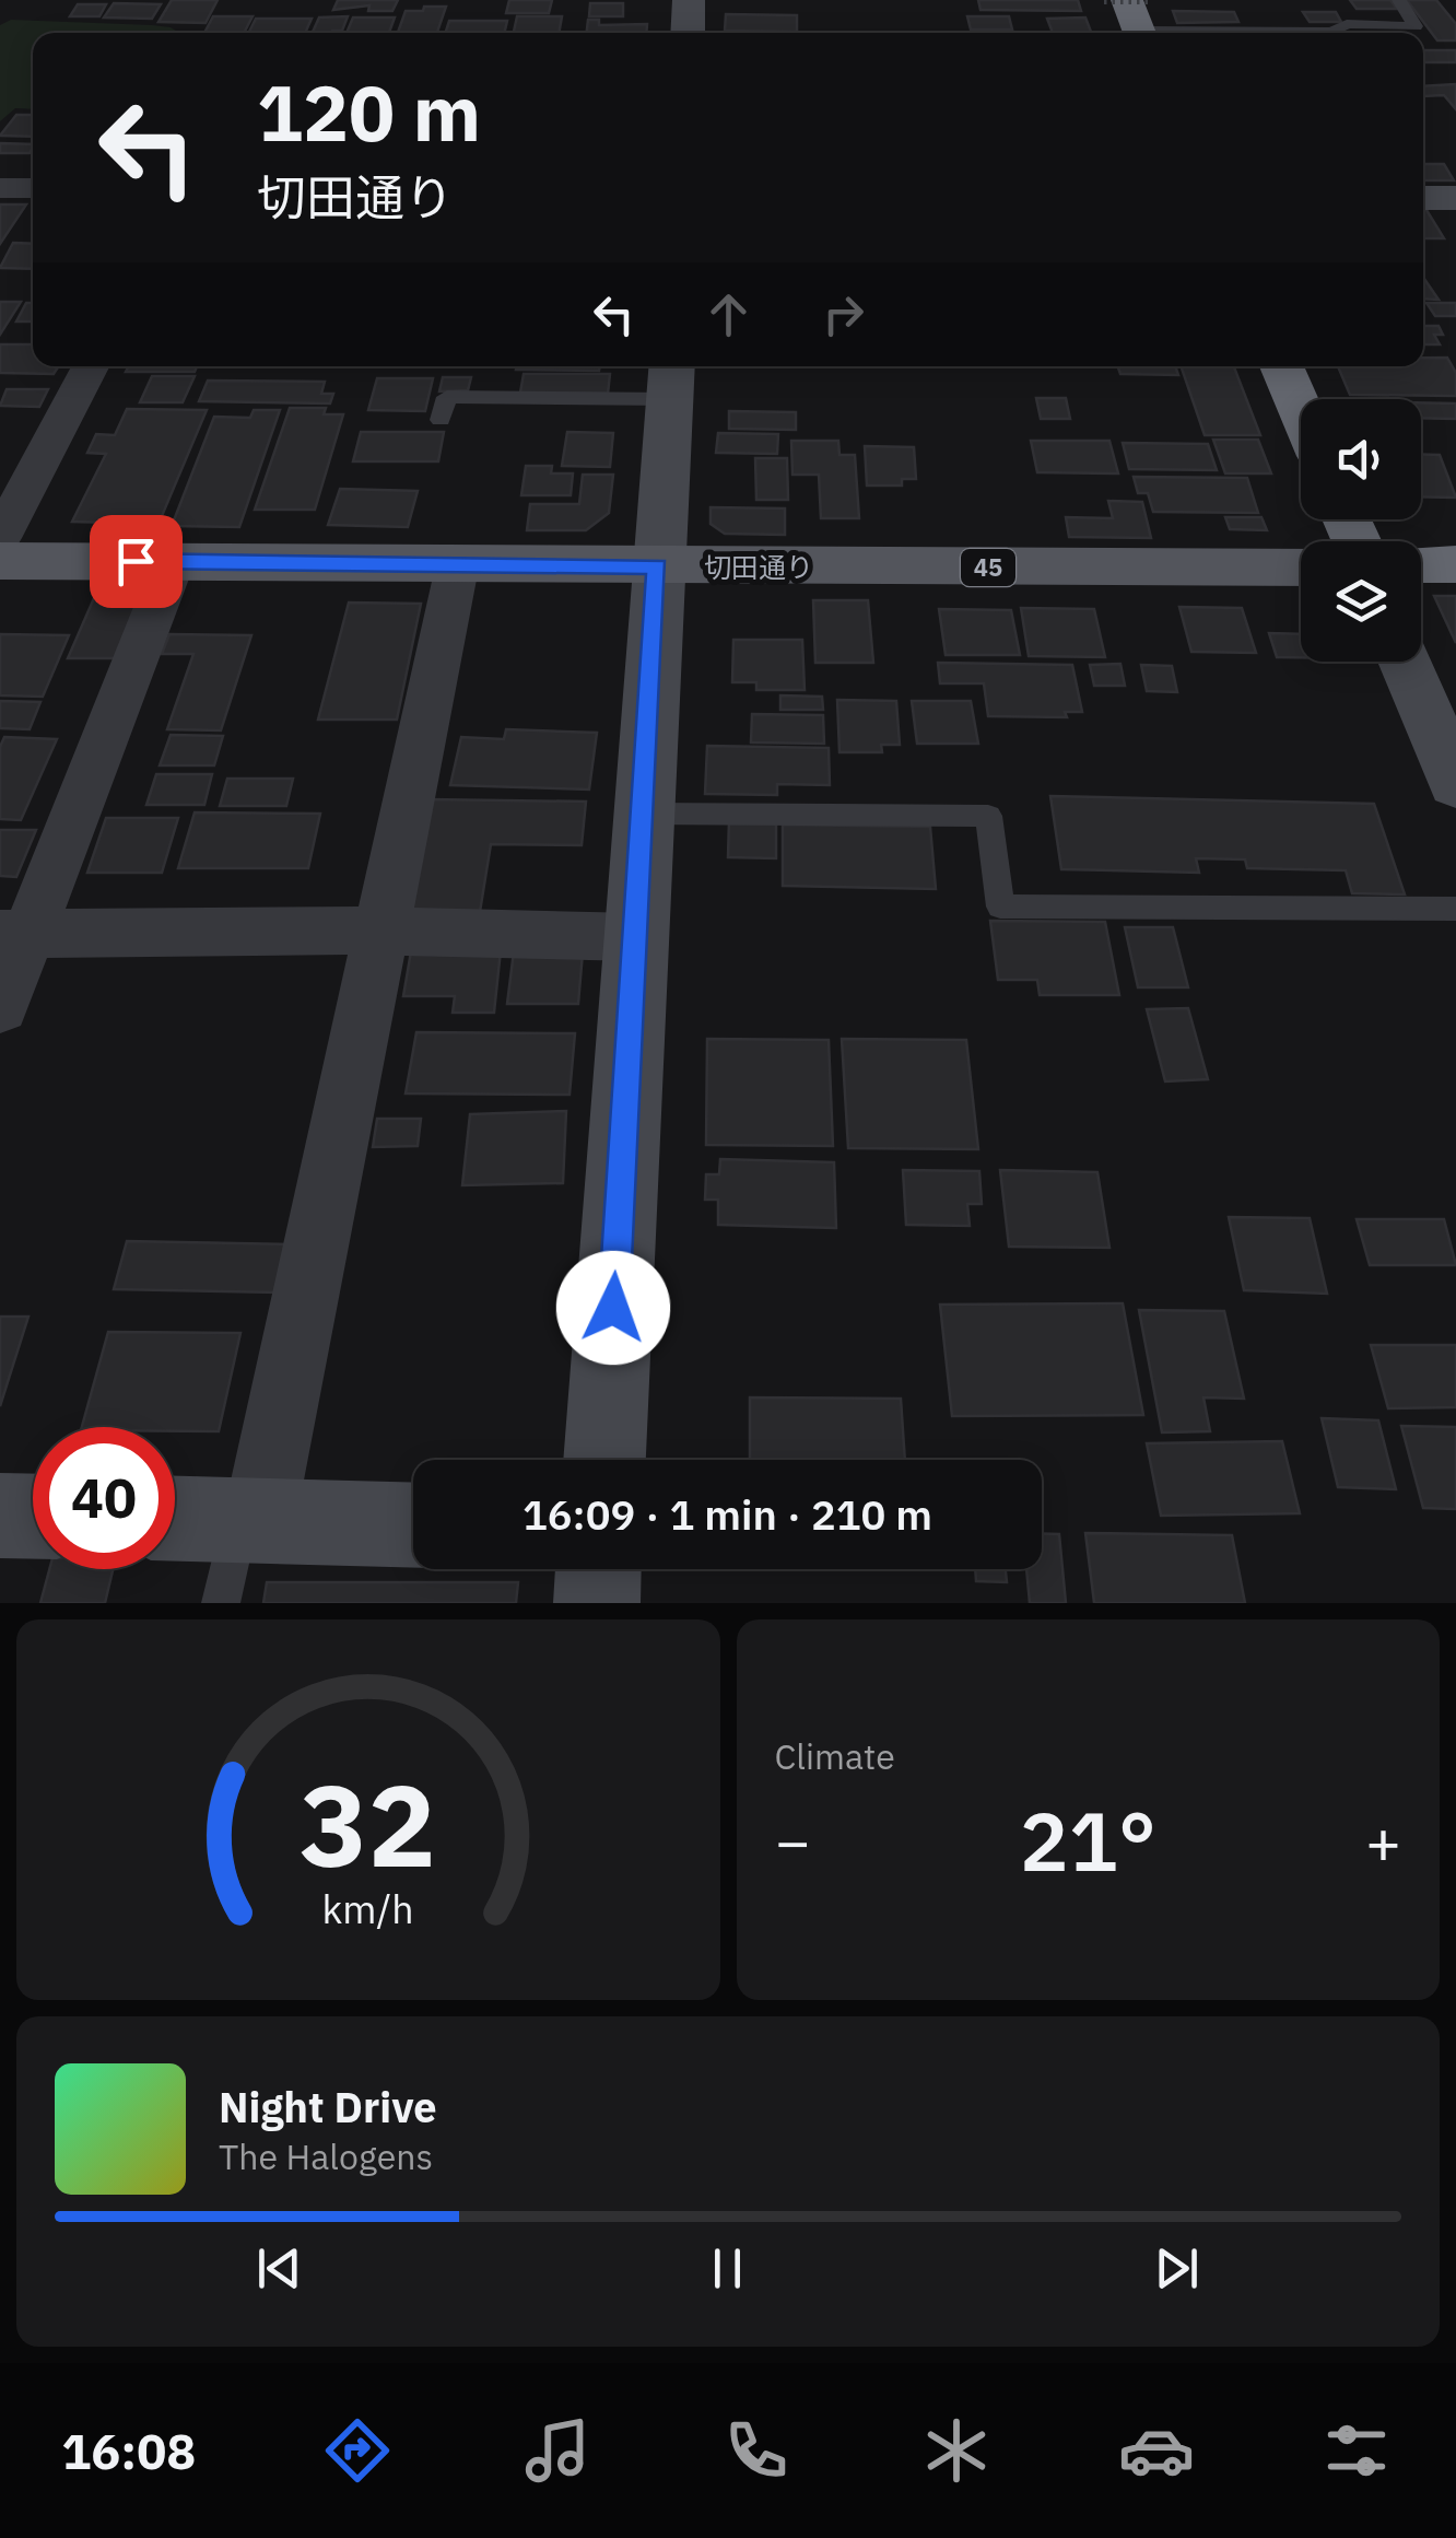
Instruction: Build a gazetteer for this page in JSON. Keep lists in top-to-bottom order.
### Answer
{
  "streets": {
    "main road": ["切田通り", "45"]
  },
  "page": {
    "turn": ["120 m", "切田通り"],
    "limit": "40",
    "trip": "16:09 · 1 min · 210 m",
    "tile": "Climate",
    "heat": ["−", "21°", "+"],
    "song": ["Night Drive", "The Halogens"],
    "tabs": "16:08",
    "gauge": ["32", "km/h"]
  }
}
